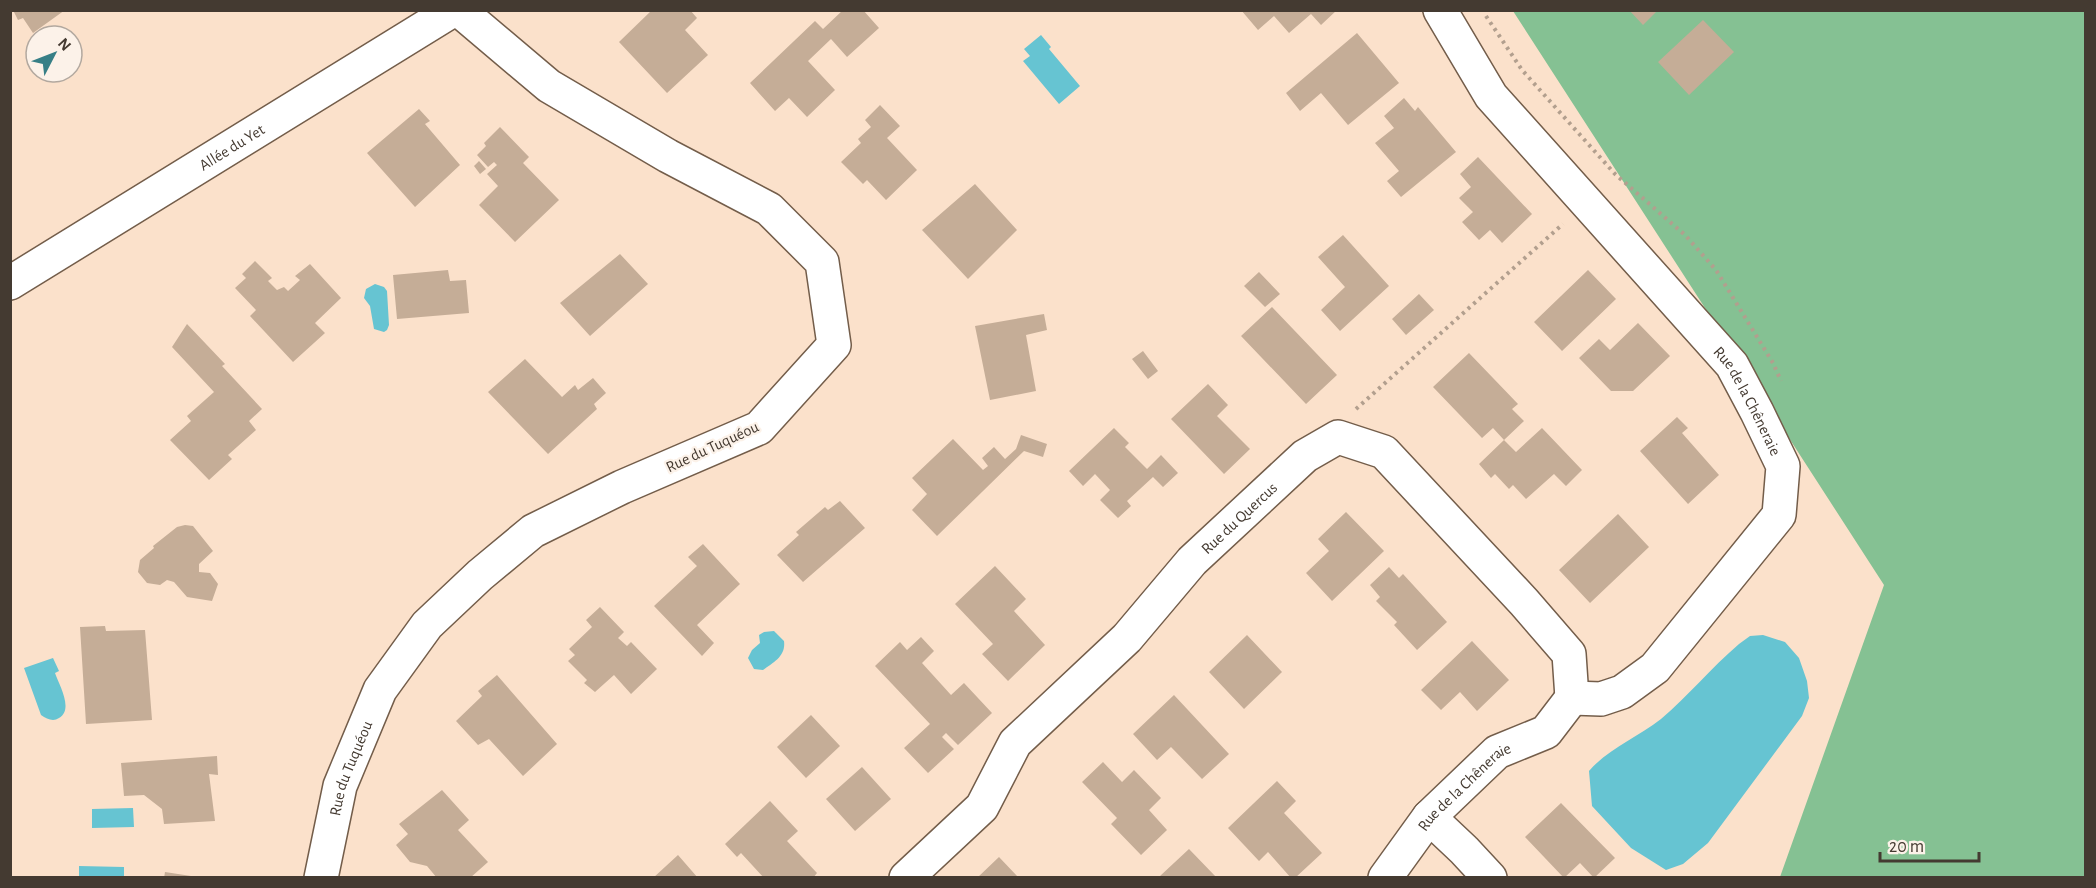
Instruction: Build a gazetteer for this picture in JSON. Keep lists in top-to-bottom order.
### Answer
{
  "streets": {
    "street": [
      "Allée du Yet",
      "Rue de la Chêneraie",
      "Rue du Tuquéou",
      "Rue du Quercus"
    ]
  },
  "scale_bar": "20 m",
  "north": "top right"
}
